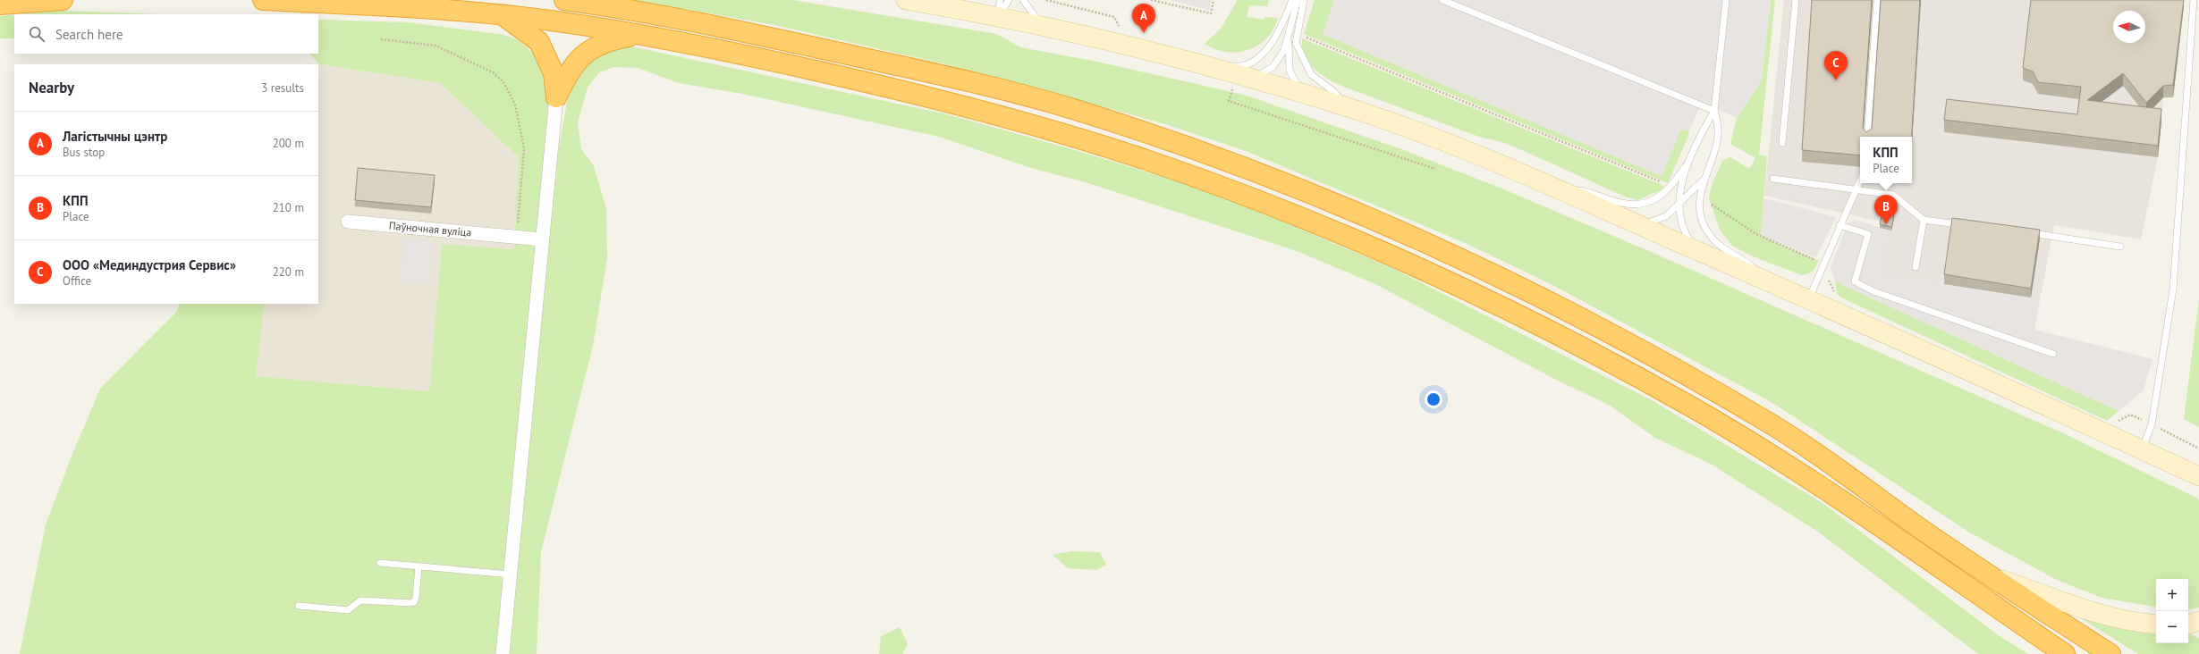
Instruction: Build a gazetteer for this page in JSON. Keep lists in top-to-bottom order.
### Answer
{
  "streets": {
    "street": ["Паўночная вуліца"]
  },
  "north": "left",
  "page": {
    "pins": ["A", "C", "B"],
    "search": "Search here",
    "heading": ["Nearby", "3 results"],
    "list": [
      {
        "mark": "A",
        "name": "Лагістычны цэнтр",
        "note": "Bus stop",
        "value": "200 m"
      },
      {
        "mark": "B",
        "name": "КПП",
        "note": "Place",
        "value": "210 m"
      },
      {
        "mark": "C",
        "name": "ООО «Мединдустрия Сервис»",
        "note": "Office",
        "value": "220 m"
      }
    ],
    "popup": ["КПП", "Place"],
    "map_buttons": ["+", "−"]
  }
}
